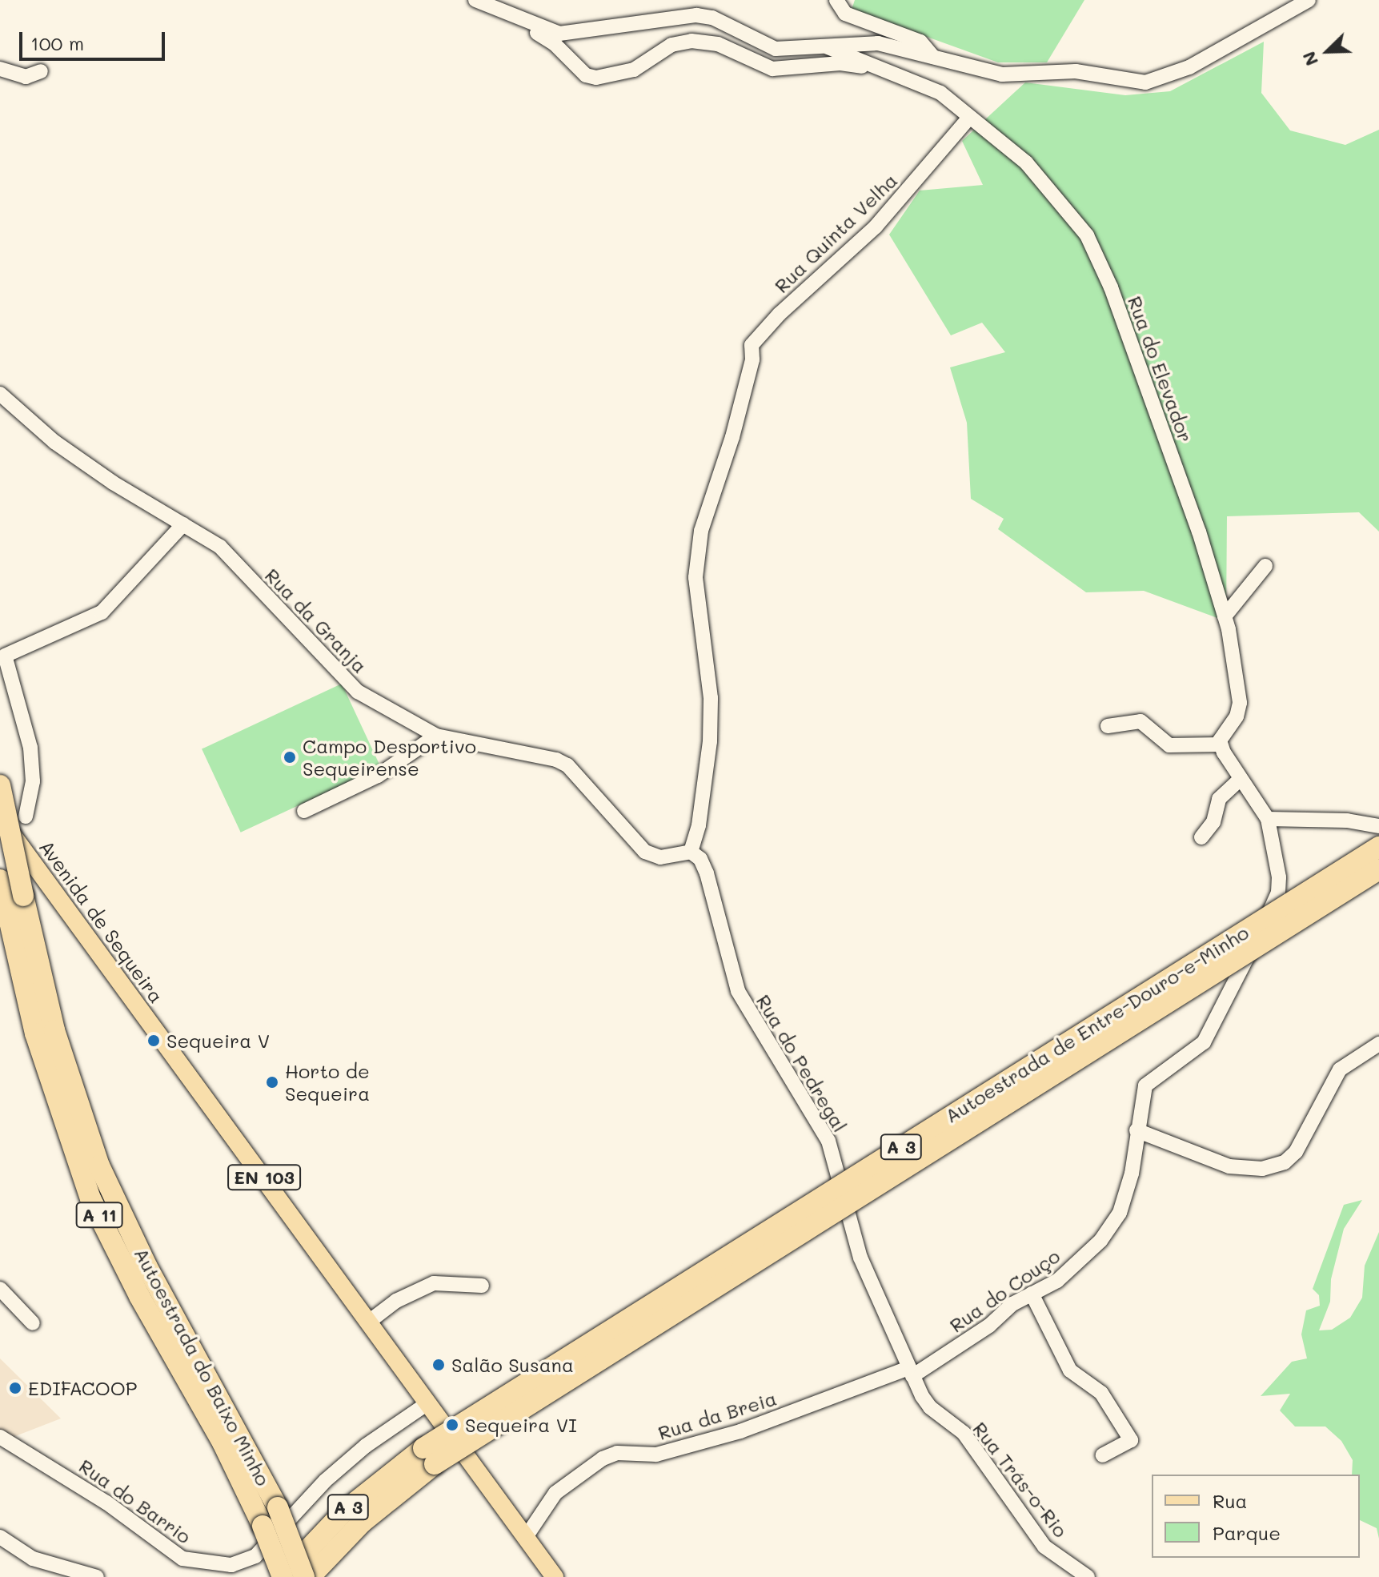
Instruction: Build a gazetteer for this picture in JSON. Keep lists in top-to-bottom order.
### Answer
{
  "streets": {
    "highway": [
      "Autoestrada de Entre-Douro-e-Minho",
      "A 3",
      "A 11",
      "Autoestrada do Baixo Minho"
    ],
    "main road": ["Avenida de Sequeira", "EN 103"],
    "street": [
      "Rua Quinta Velha",
      "Rua do Elevador",
      "Rua da Granja",
      "Rua do Pedregal",
      "Rua do Couço",
      "Rua da Breia",
      "Rua Trás-o-Rio",
      "Rua do Barrio"
    ]
  },
  "crossings": [
    ["Rua Quinta Velha", "Rua do Elevador"],
    ["Rua Quinta Velha", "Rua da Granja"],
    ["Rua Quinta Velha", "Rua do Pedregal"],
    ["Rua da Granja", "Rua do Pedregal"],
    ["Avenida de Sequeira", "Rua da Breia"],
    ["Avenida de Sequeira", "Rua do Barrio"],
    ["Autoestrada de Entre-Douro-e-Minho", "Autoestrada do Baixo Minho"],
    ["Rua do Pedregal", "Rua do Couço"],
    ["Rua do Pedregal", "Rua da Breia"],
    ["Rua do Pedregal", "Rua Trás-o-Rio"],
    ["Rua do Couço", "Rua da Breia"],
    ["Rua do Couço", "Rua Trás-o-Rio"],
    ["Rua da Breia", "Rua Trás-o-Rio"]
  ],
  "places": [
    "Campo Desportivo Sequeirense",
    "Sequeira V",
    "Horto de Sequeira",
    "Salão Susana",
    "EDIFACOOP",
    "Sequeira VI"
  ],
  "legend": ["Rua", "Parque"],
  "scale_bar": "100 m",
  "north": "bottom left"
}
